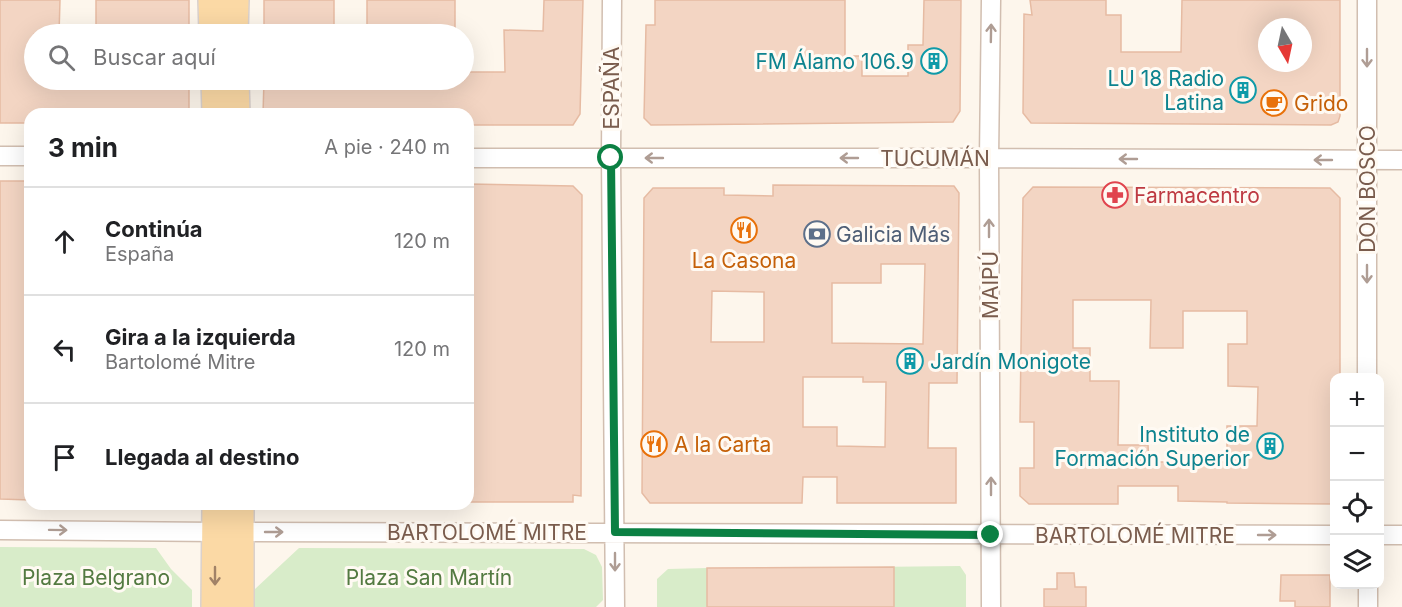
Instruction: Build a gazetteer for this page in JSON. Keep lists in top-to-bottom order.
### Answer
{
  "streets": {
    "street": [
      "ESPAÑA",
      "TUCUMÁN",
      "DON BOSCO",
      "MAIPÚ",
      "BARTOLOMÉ MITRE"
    ]
  },
  "crossings": [
    ["ESPAÑA", "TUCUMÁN"],
    ["ESPAÑA", "BARTOLOMÉ MITRE"],
    ["TUCUMÁN", "DON BOSCO"],
    ["TUCUMÁN", "MAIPÚ"],
    ["MAIPÚ", "BARTOLOMÉ MITRE"]
  ],
  "one_way": [
    "TUCUMÁN",
    "DON BOSCO",
    "MAIPÚ",
    "BARTOLOMÉ MITRE"
  ],
  "parks": ["Plaza Belgrano", "Plaza San Martín"],
  "places": {
    "building": [
      "FM Álamo 106.9",
      "LU 18 Radio Latina",
      "Jardín Monigote",
      "Instituto de Formación Superior"
    ],
    "cafe": ["Grido"],
    "pharmacy": ["Farmacentro"],
    "restaurant": ["La Casona", "A la Carta"],
    "bank": ["Galicia Más"]
  },
  "north": "bottom",
  "page": {
    "search": "Buscar aquí",
    "heading": ["3 min", "A pie · 240 m"],
    "list": [
      ["Continúa", "España", "120 m"],
      ["Gira a la izquierda", "Bartolomé Mitre", "120 m"],
      "Llegada al destino"
    ],
    "map_buttons": ["+", "−"]
  }
}
